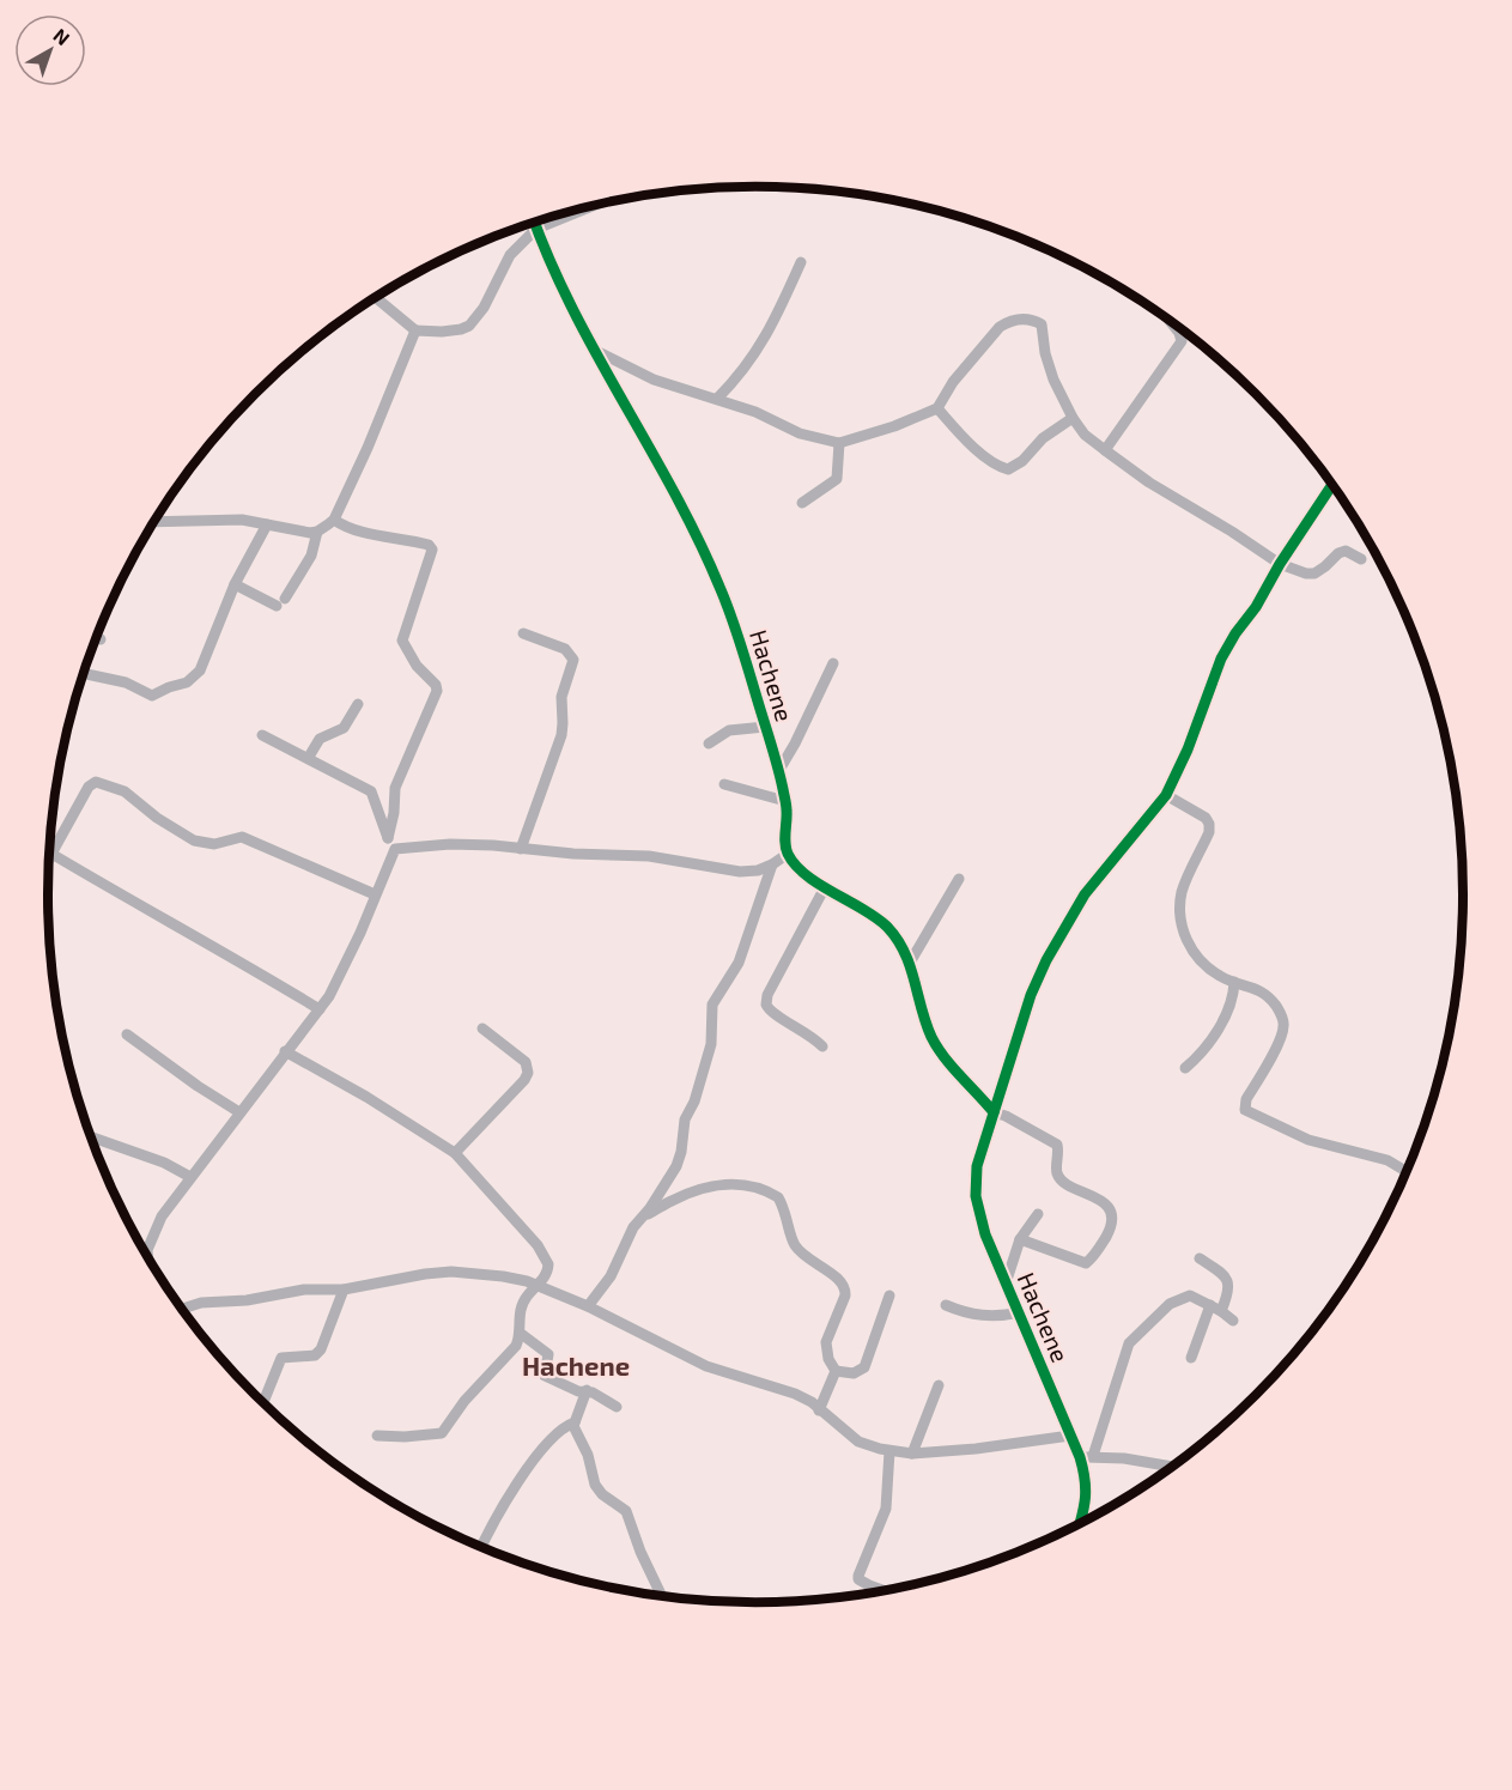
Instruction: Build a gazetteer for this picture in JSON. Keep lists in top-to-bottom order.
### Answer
{
  "streets": {
    "street": ["Hachene"]
  },
  "districts": ["Hachene"],
  "north": "top right"
}
